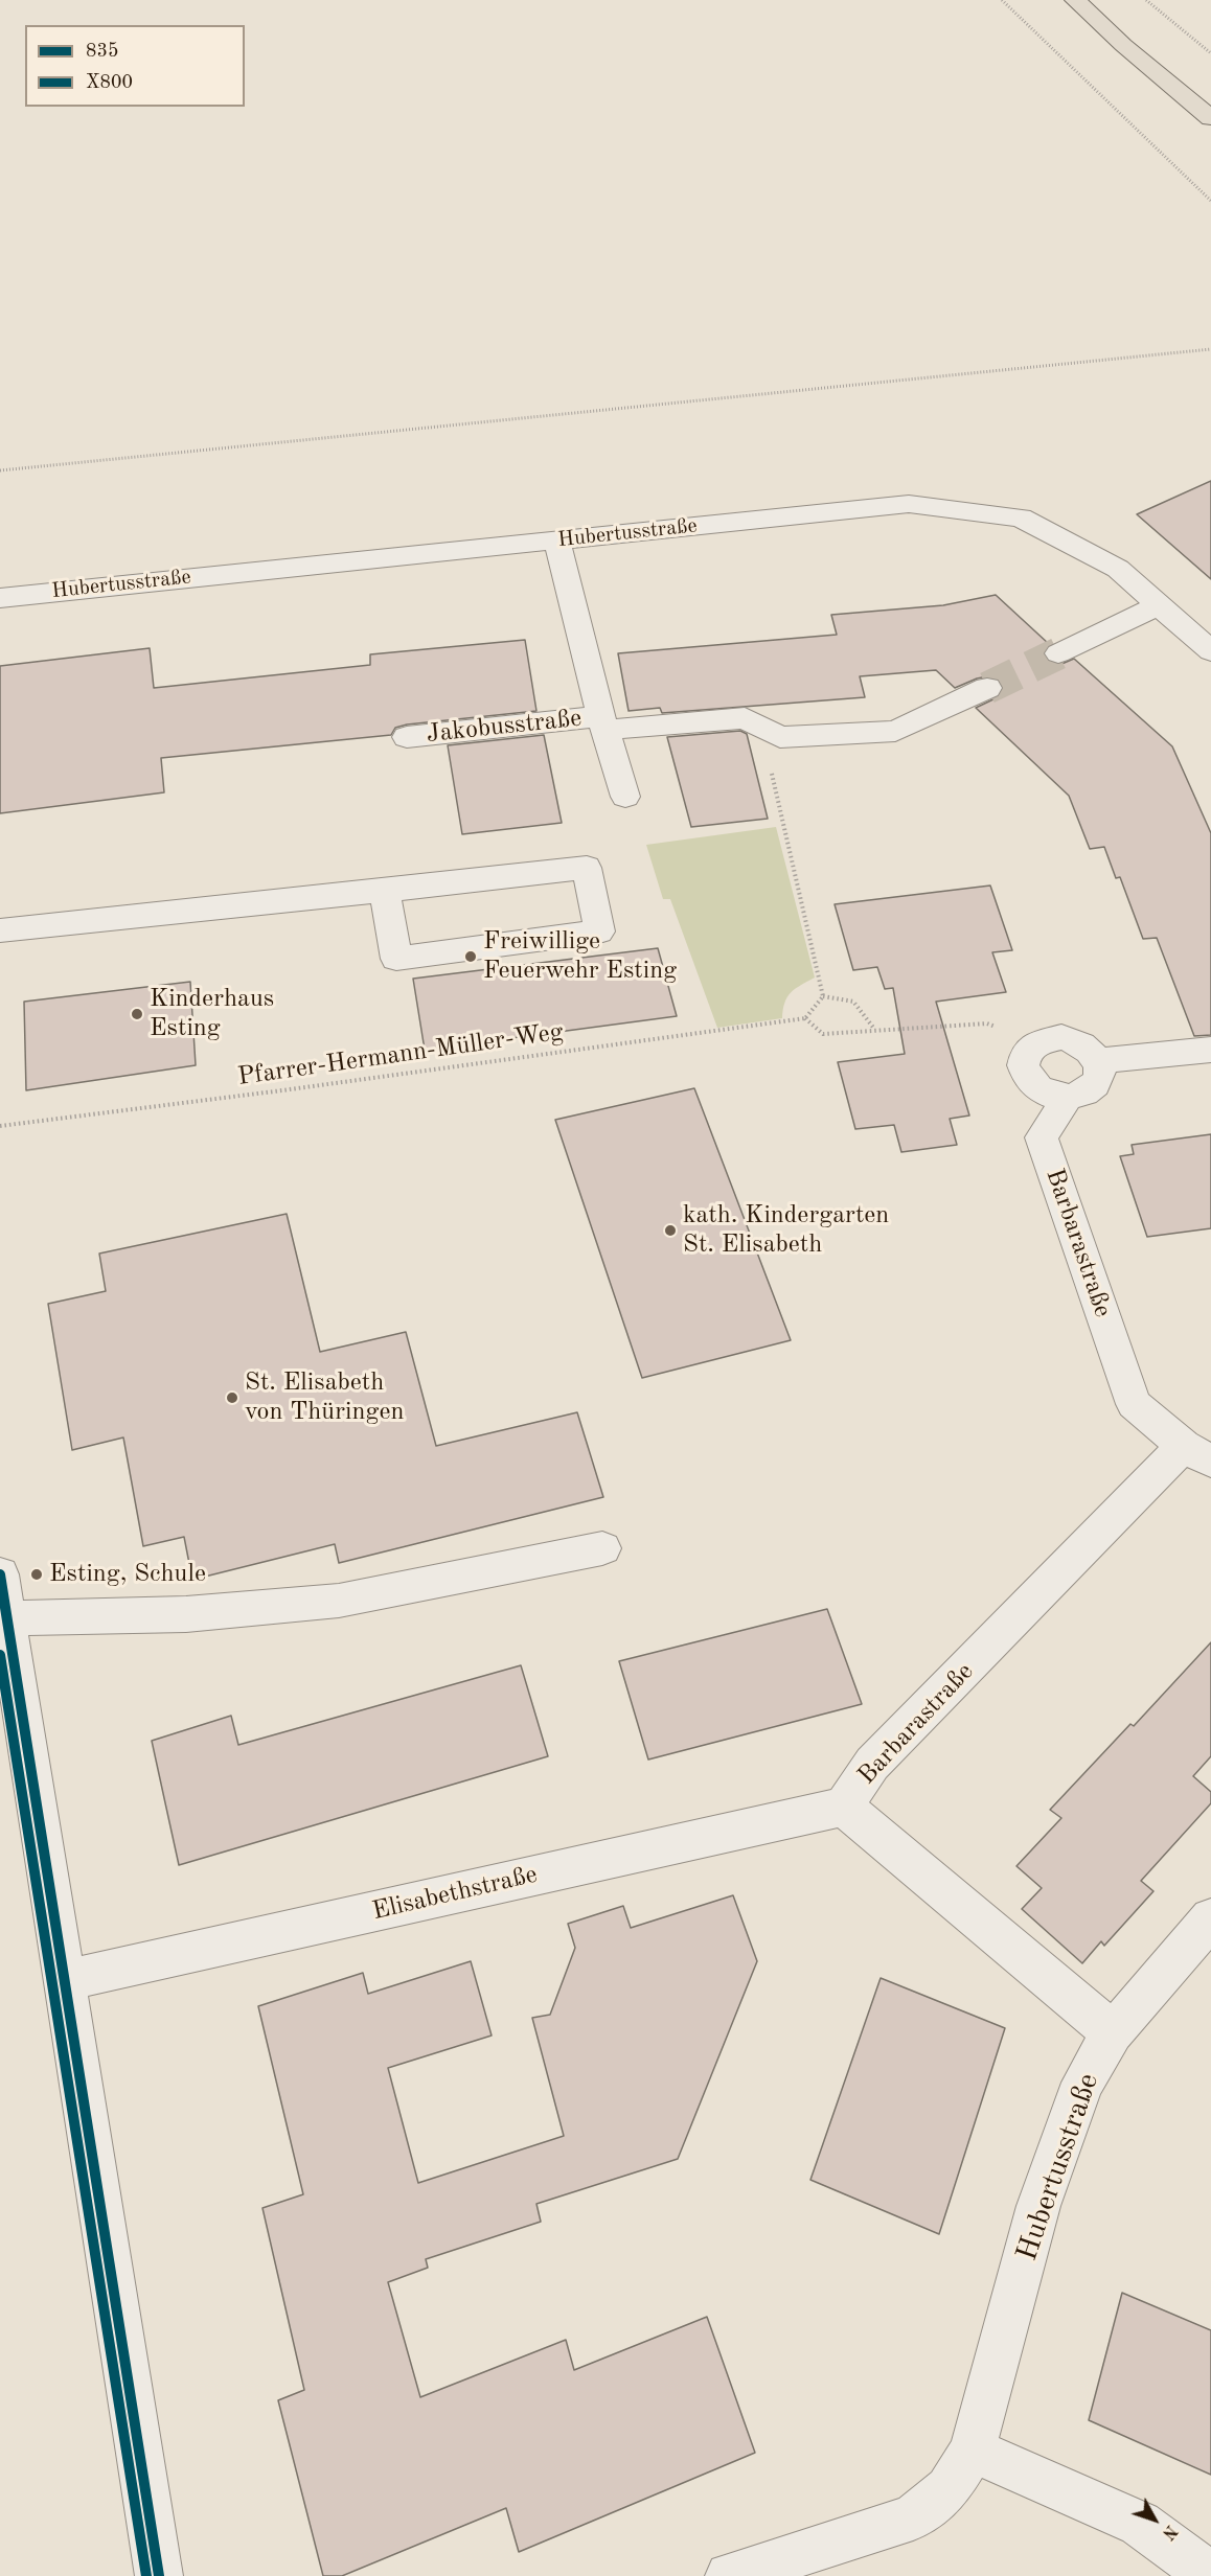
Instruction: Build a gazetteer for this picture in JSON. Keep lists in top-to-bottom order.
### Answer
{
  "streets": {
    "street": [
      "Hubertusstraße",
      "Jakobusstraße",
      "Barbarastraße",
      "Elisabethstraße"
    ],
    "path": ["Pfarrer-Hermann-Müller-Weg"]
  },
  "crossings": [
    ["Hubertusstraße", "Jakobusstraße"],
    ["Hubertusstraße", "Barbarastraße"],
    ["Barbarastraße", "Elisabethstraße"]
  ],
  "places": [
    "Freiwillige Feuerwehr Esting",
    "Kinderhaus Esting",
    "kath. Kindergarten St. Elisabeth",
    "St. Elisabeth von Thüringen",
    "Esting, Schule"
  ],
  "lines": ["transit line 835", "transit line X800"],
  "legend": ["835", "X800"],
  "north": "bottom right"
}
